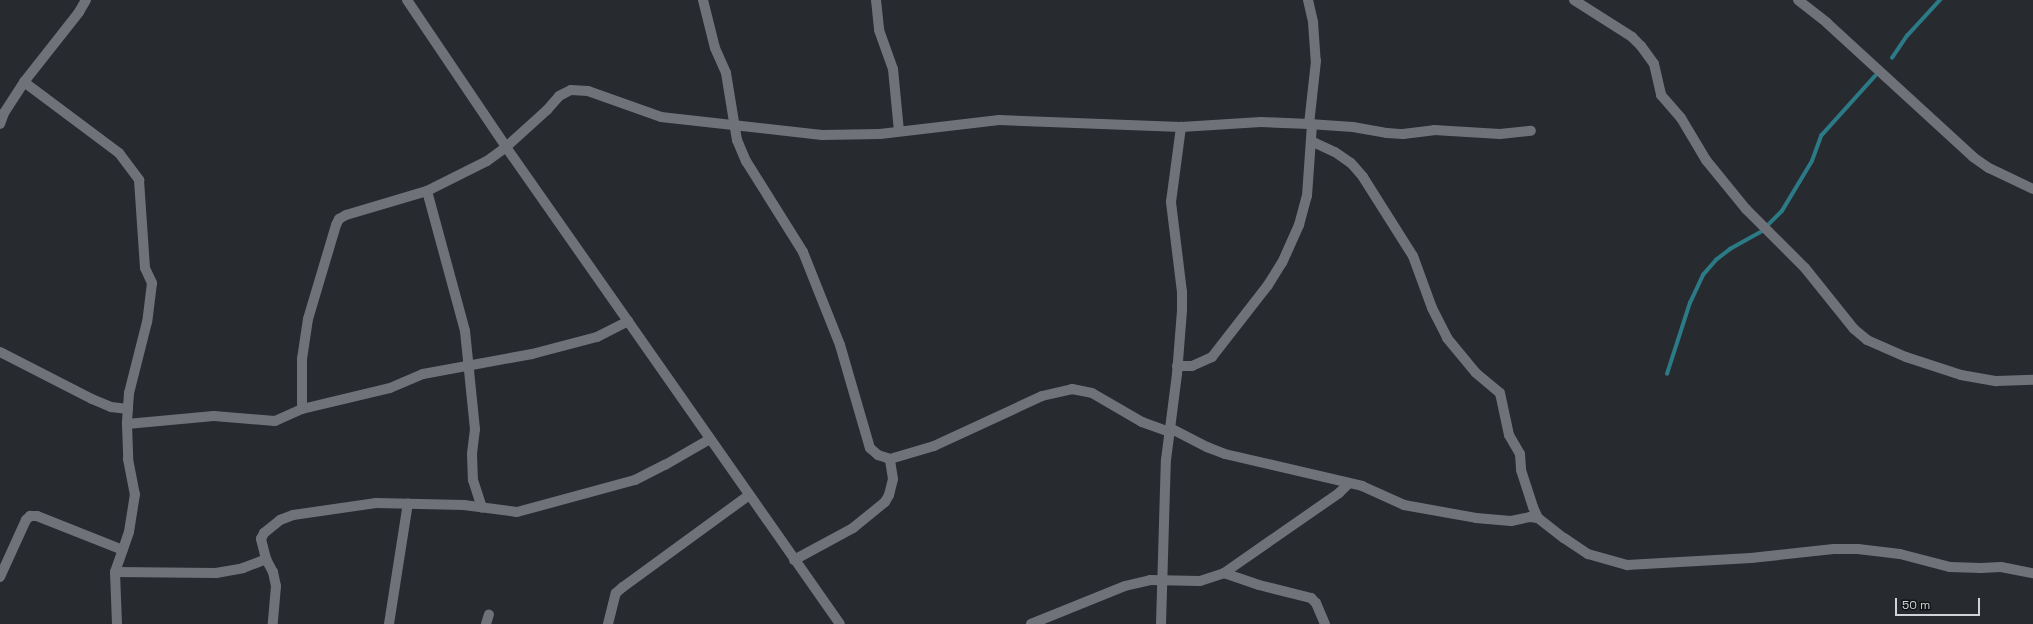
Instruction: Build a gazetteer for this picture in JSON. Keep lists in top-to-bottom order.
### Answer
{
  "scale_bar": "50 m"
}
